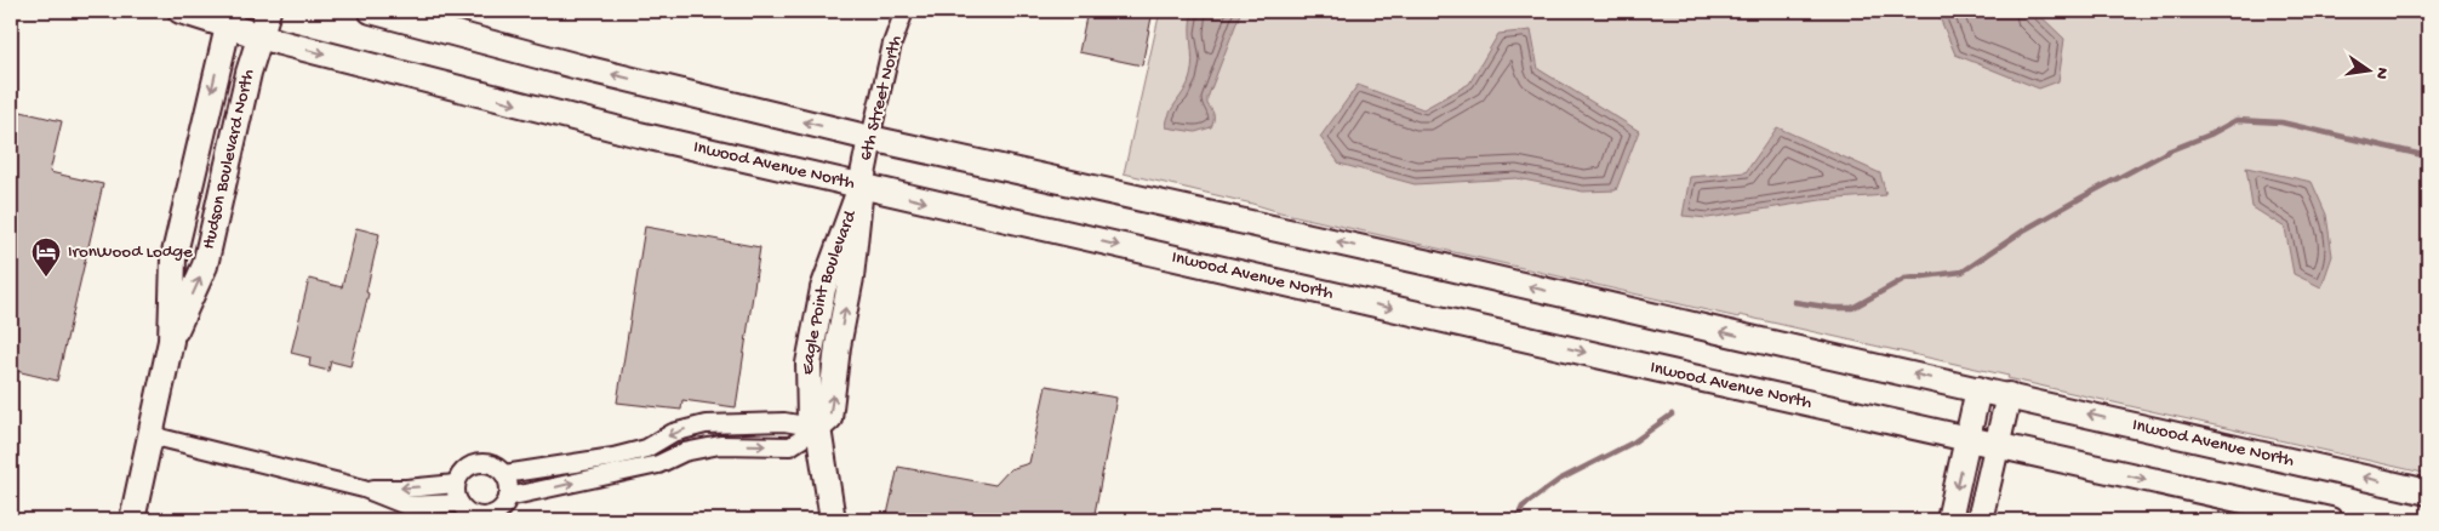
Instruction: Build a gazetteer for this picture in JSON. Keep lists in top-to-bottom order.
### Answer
{
  "streets": {
    "main road": [
      "6th Street North",
      "Hudson Boulevard North",
      "Inwood Avenue North",
      "Eagle Point Boulevard"
    ]
  },
  "crossings": [
    ["6th Street North", "Inwood Avenue North"],
    ["6th Street North", "Eagle Point Boulevard"],
    ["Hudson Boulevard North", "Inwood Avenue North"],
    ["Inwood Avenue North", "Eagle Point Boulevard"]
  ],
  "places": {
    "hotel": ["IronWood Lodge"]
  },
  "north": "right"
}
